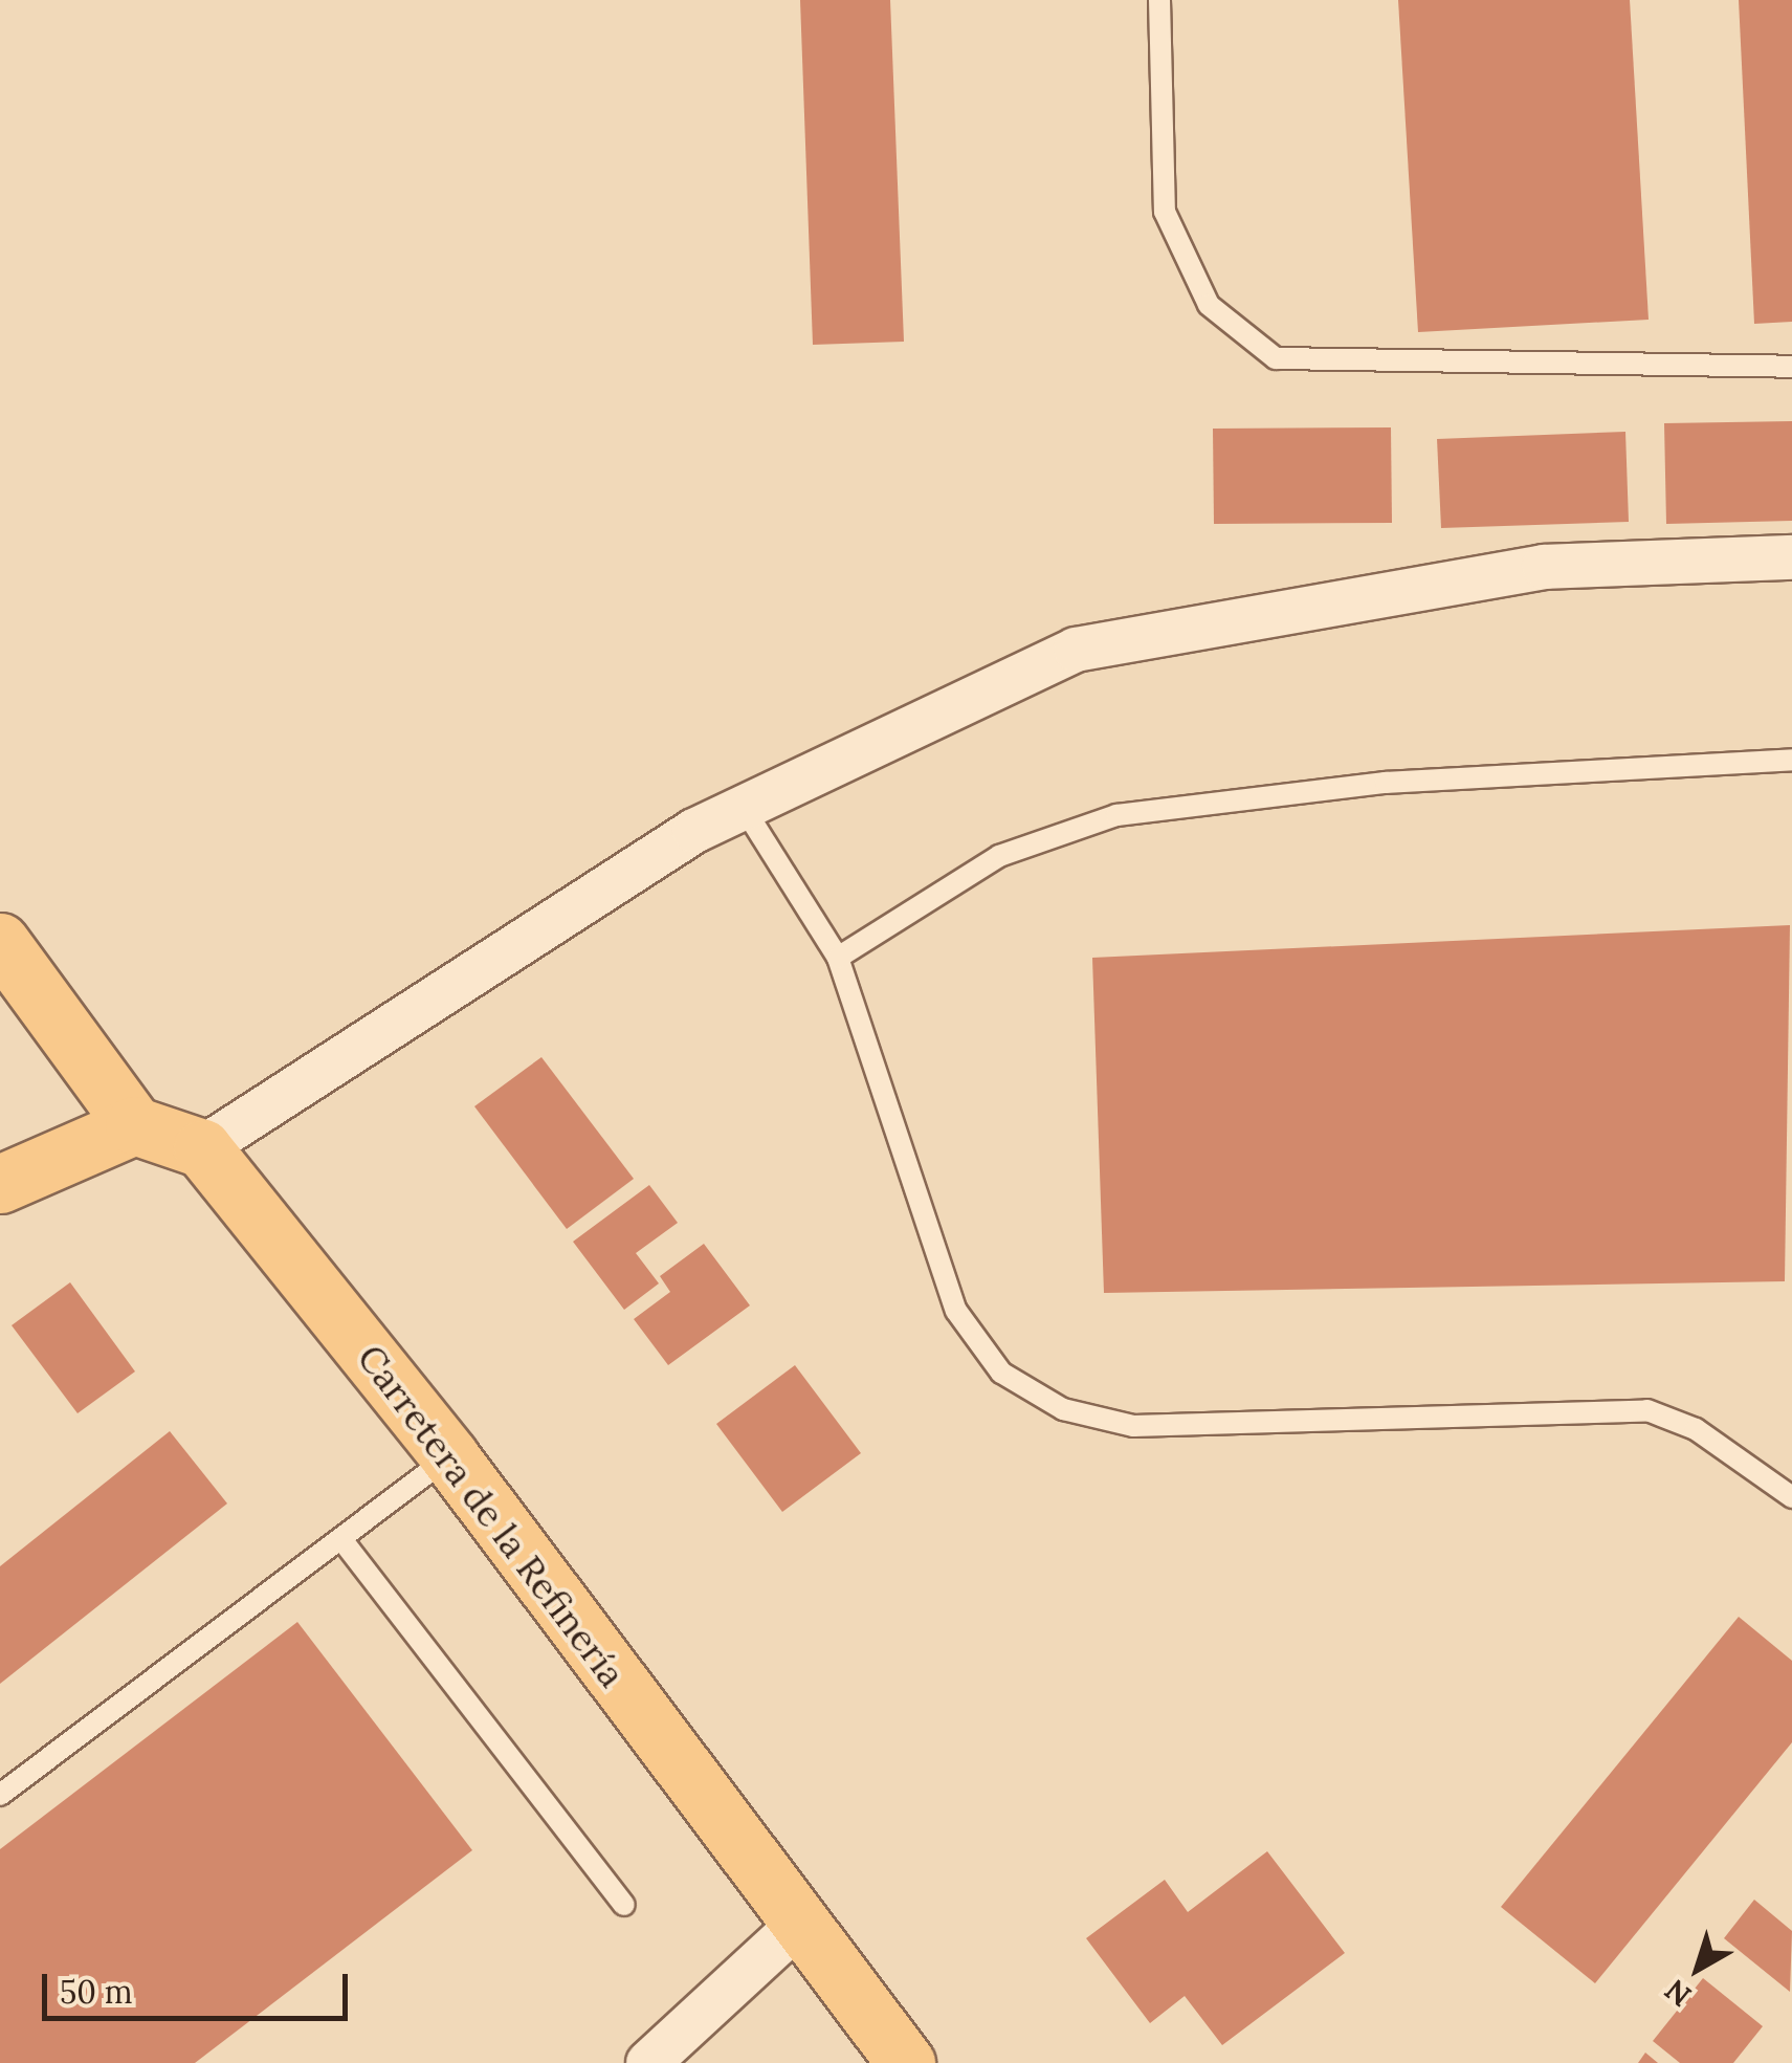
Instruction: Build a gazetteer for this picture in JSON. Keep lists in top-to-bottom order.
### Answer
{
  "streets": {
    "main road": ["Carretera de la Refinería"]
  },
  "scale_bar": "50 m",
  "north": "bottom left"
}
